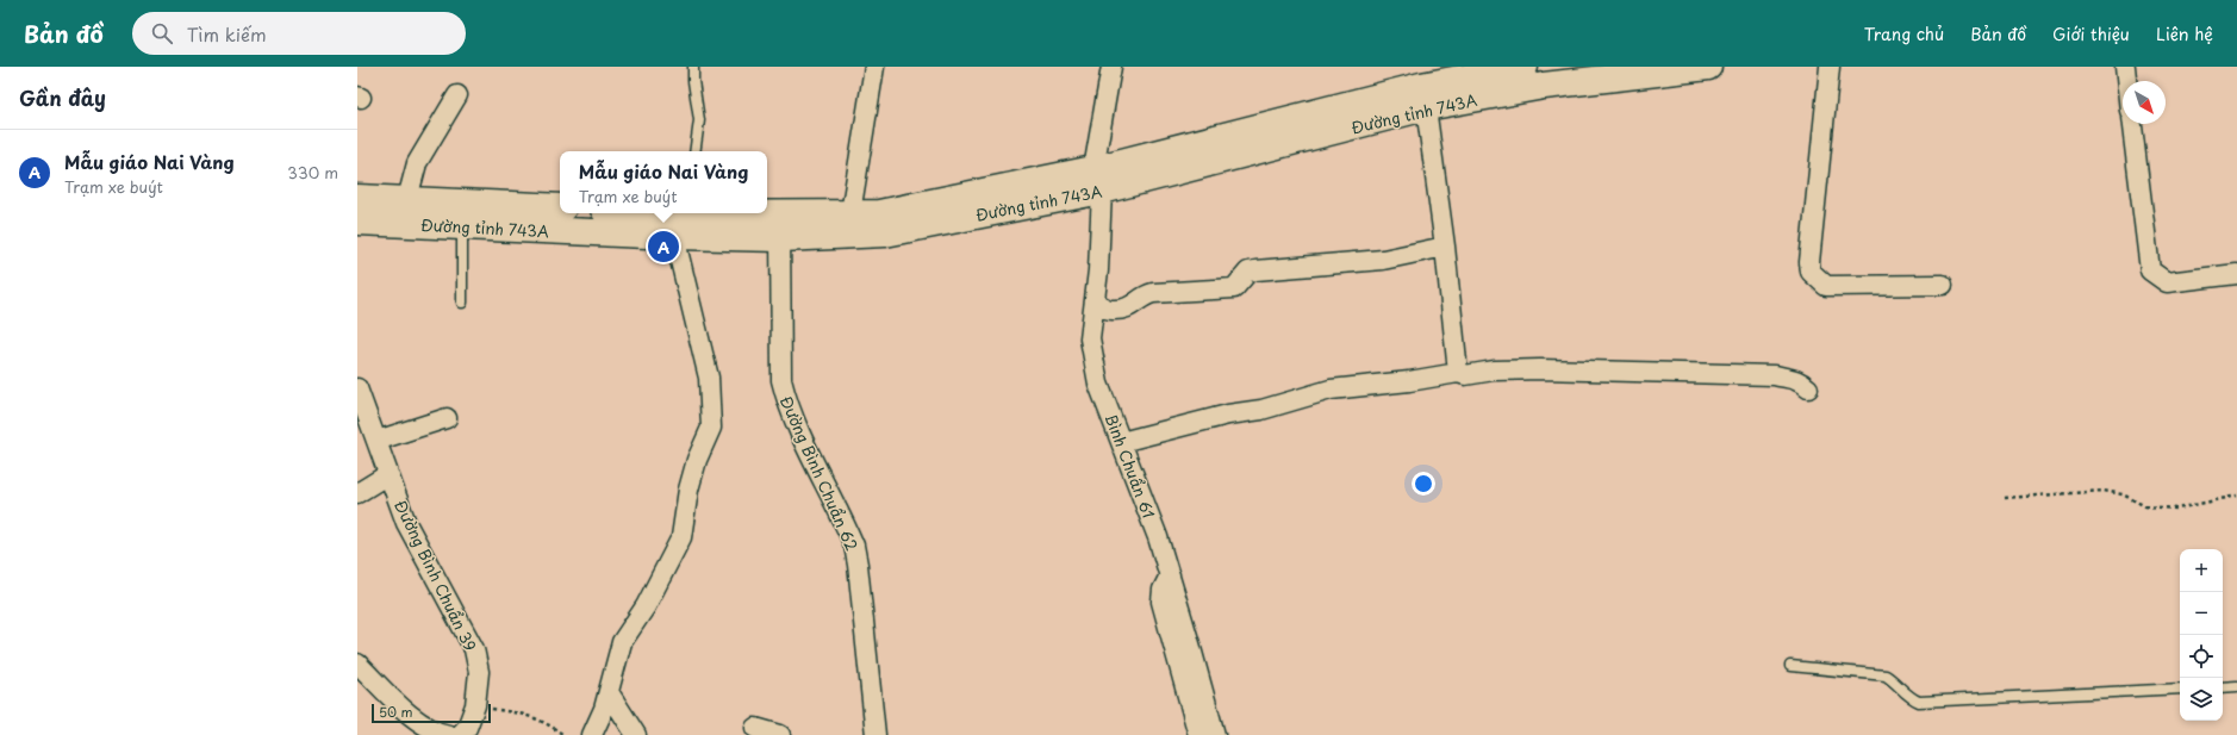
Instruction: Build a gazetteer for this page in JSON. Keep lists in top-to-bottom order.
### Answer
{
  "streets": {
    "main road": ["Đường tỉnh 743A"],
    "street": ["Bình Chuẩn 61", "Đường Bình Chuẩn 62", "Đường Bình Chuẩn 39"]
  },
  "crossings": [
    ["Đường tỉnh 743A", "Bình Chuẩn 61"],
    ["Đường tỉnh 743A", "Đường Bình Chuẩn 62"]
  ],
  "scale_bar": "50 m",
  "north": "bottom right",
  "page": {
    "header": "Bản đồ",
    "search": "Tìm kiếm",
    "nav": [
      "Trang chủ",
      "Bản đồ",
      "Giới thiệu",
      "Liên hệ"
    ],
    "heading": "Gần đây",
    "list": [
      {
        "mark": "A",
        "name": "Mẫu giáo Nai Vàng",
        "note": "Trạm xe buýt",
        "value": "330 m"
      }
    ],
    "popup": ["Mẫu giáo Nai Vàng", "Trạm xe buýt"],
    "pins": "A",
    "map_buttons": ["+", "−"],
    "scale": "50 m"
  }
}
